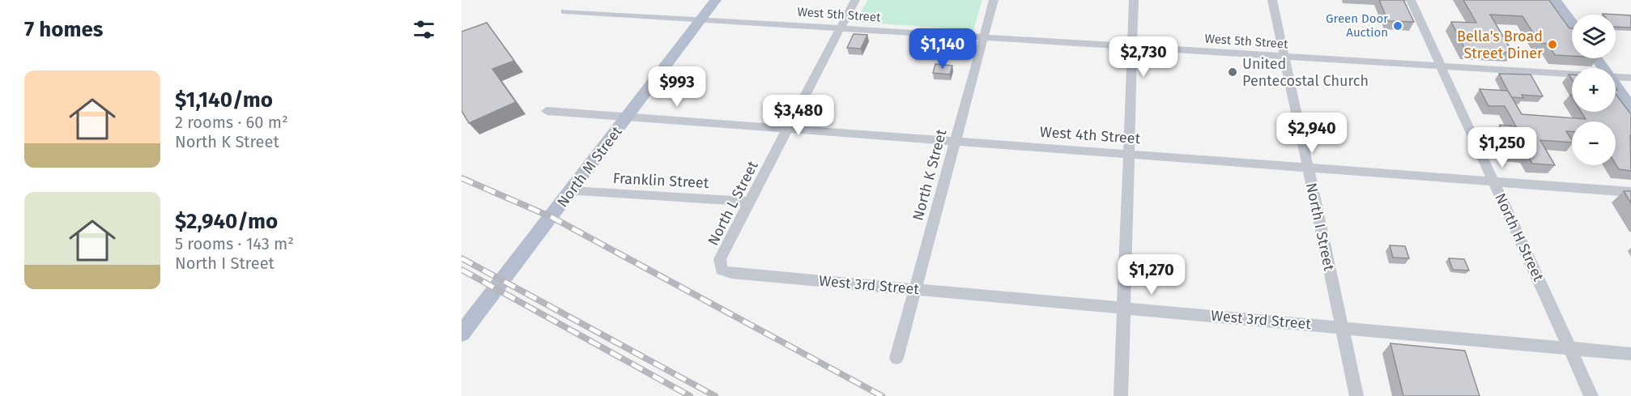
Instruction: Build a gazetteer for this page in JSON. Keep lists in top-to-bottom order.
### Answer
{
  "streets": {
    "main road": ["North M Street"],
    "street": [
      "West 5th Street",
      "West 4th Street",
      "North K Street",
      "Franklin Street",
      "North L Street",
      "North I Street",
      "North H Street",
      "West 3rd Street"
    ]
  },
  "crossings": [
    ["West 5th Street", "North M Street"],
    ["West 5th Street", "North K Street"],
    ["West 5th Street", "North L Street"],
    ["West 5th Street", "North I Street"],
    ["West 5th Street", "North H Street"],
    ["West 4th Street", "North M Street"],
    ["West 4th Street", "North K Street"],
    ["West 4th Street", "North L Street"],
    ["West 4th Street", "North I Street"],
    ["West 4th Street", "North H Street"],
    ["North M Street", "Franklin Street"],
    ["North K Street", "West 3rd Street"],
    ["Franklin Street", "North L Street"],
    ["North L Street", "West 3rd Street"],
    ["North I Street", "West 3rd Street"],
    ["North H Street", "West 3rd Street"]
  ],
  "places": ["Green Door Auction", "Bella's Broad Street Diner", "United Pentecostal Church"],
  "page": {
    "heading": "7 homes",
    "map_buttons": ["+", "−"],
    "price": [
      "$1,140",
      "$2,730",
      "$993",
      "$3,480",
      "$2,940",
      "$1,250",
      "$1,270"
    ],
    "list": [
      {
        "name": "$1,140/mo",
        "note": "2 rooms · 60 m² · North K Street"
      },
      {
        "name": "$2,940/mo",
        "note": "5 rooms · 143 m² · North I Street"
      }
    ]
  }
}
